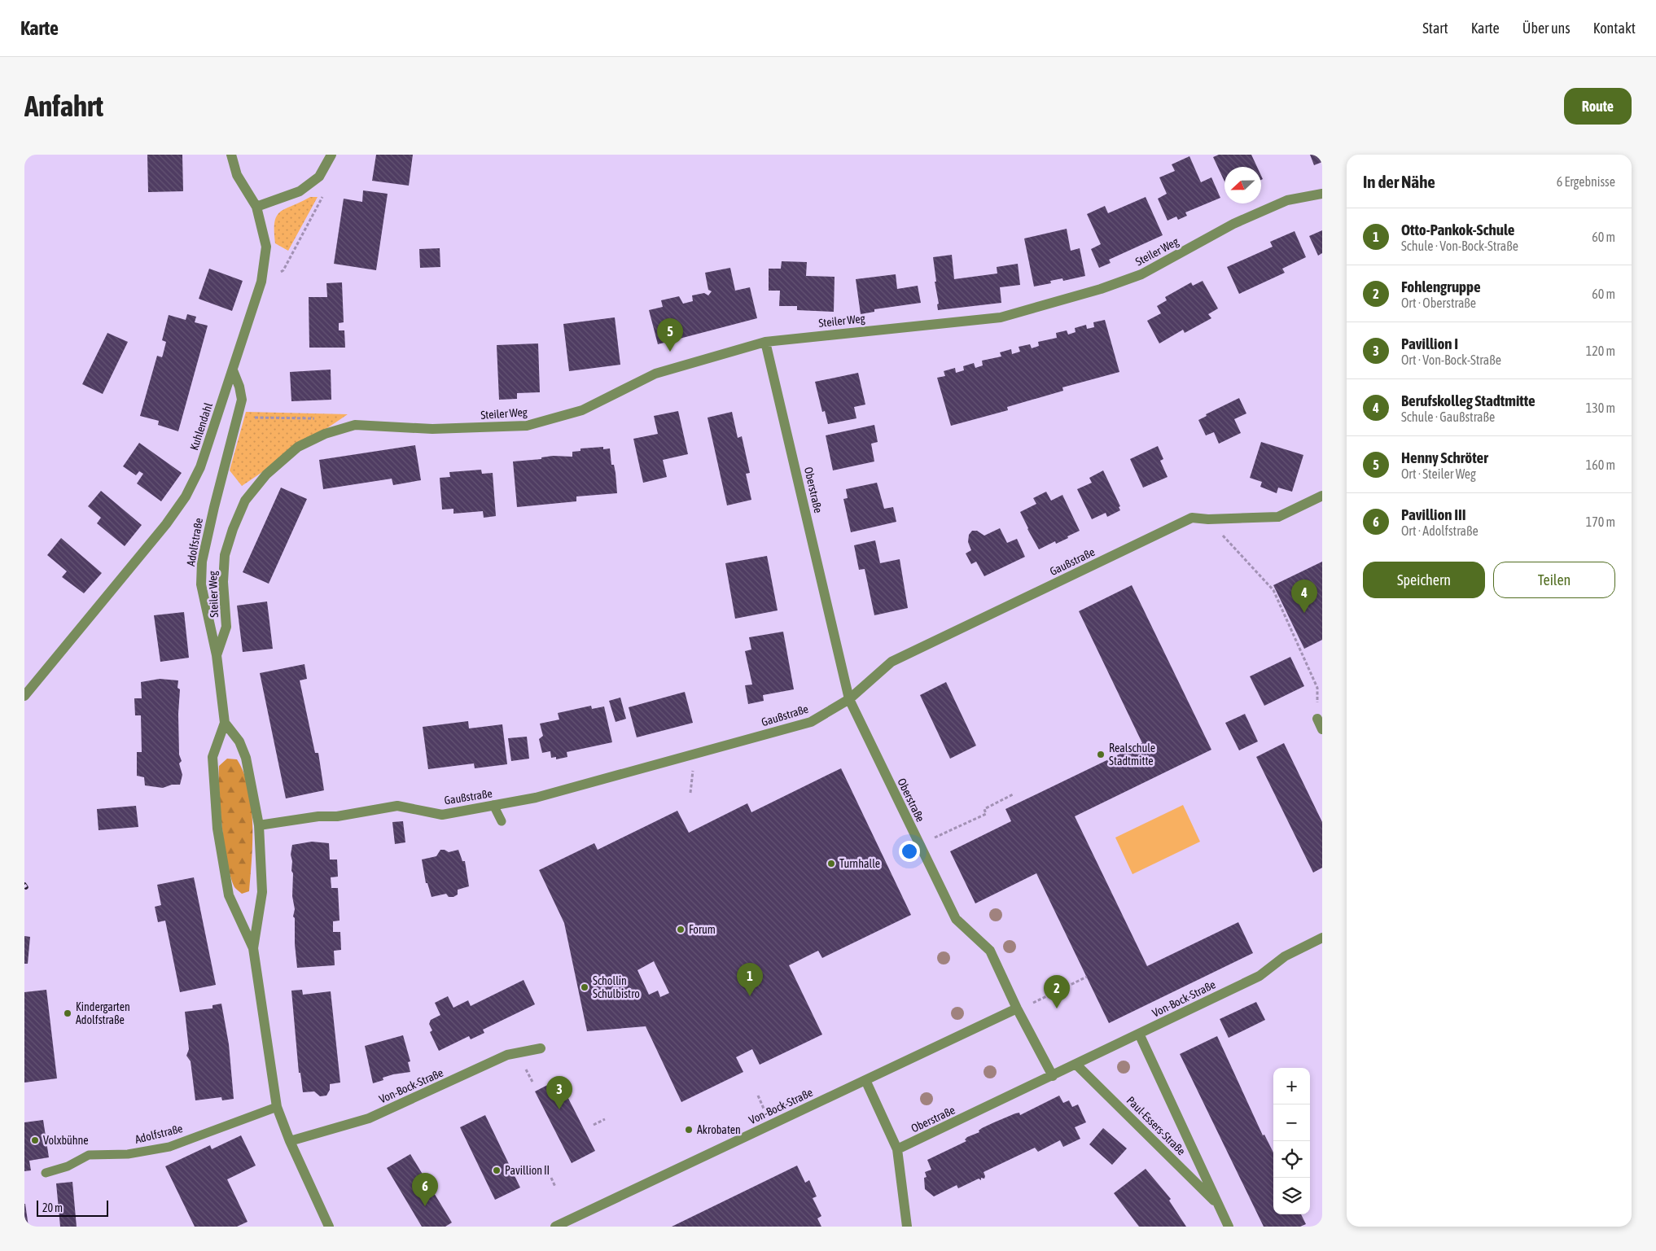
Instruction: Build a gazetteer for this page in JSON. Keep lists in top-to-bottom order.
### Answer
{
  "streets": {
    "street": [
      "Steiler Weg",
      "Kuhlendahl",
      "Oberstraße",
      "Adolfstraße",
      "Gaußstraße",
      "Von-Bock-Straße",
      "Paul-Essers-Straße"
    ]
  },
  "crossings": [
    ["Steiler Weg", "Oberstraße"],
    ["Steiler Weg", "Adolfstraße"],
    ["Kuhlendahl", "Adolfstraße"],
    ["Oberstraße", "Gaußstraße"],
    ["Oberstraße", "Von-Bock-Straße"],
    ["Adolfstraße", "Gaußstraße"],
    ["Adolfstraße", "Von-Bock-Straße"],
    ["Von-Bock-Straße", "Paul-Essers-Straße"]
  ],
  "places": [
    "Realschule Stadtmitte",
    "Turnhalle",
    "Forum",
    "Schollin Schulbistro",
    "Kindergarten Adolfstraße",
    "Akrobaten",
    "Volxbühne",
    "Pavillion II"
  ],
  "scale_bar": "20 m",
  "north": "left",
  "page": {
    "header": "Karte",
    "nav": [
      "Start",
      "Karte",
      "Über uns",
      "Kontakt"
    ],
    "buttons": [
      "Route",
      ["Speichern", "Teilen"]
    ],
    "title": "Anfahrt",
    "heading": ["In der Nähe", "6 Ergebnisse"],
    "list": [
      {
        "mark": "1",
        "name": "Otto-Pankok-Schule",
        "note": "Schule · Von-Bock-Straße",
        "value": "60 m"
      },
      {
        "mark": "2",
        "name": "Fohlengruppe",
        "note": "Ort · Oberstraße",
        "value": "60 m"
      },
      {
        "mark": "3",
        "name": "Pavillion I",
        "note": "Ort · Von-Bock-Straße",
        "value": "120 m"
      },
      {
        "mark": "4",
        "name": "Berufskolleg Stadtmitte",
        "note": "Schule · Gaußstraße",
        "value": "130 m"
      },
      {
        "mark": "5",
        "name": "Henny Schröter",
        "note": "Ort · Steiler Weg",
        "value": "160 m"
      },
      {
        "mark": "6",
        "name": "Pavillion III",
        "note": "Ort · Adolfstraße",
        "value": "170 m"
      }
    ],
    "pins": [
      "5",
      "4",
      "1",
      "2",
      "3",
      "6"
    ],
    "map_buttons": ["+", "−"],
    "scale": "20 m"
  }
}
